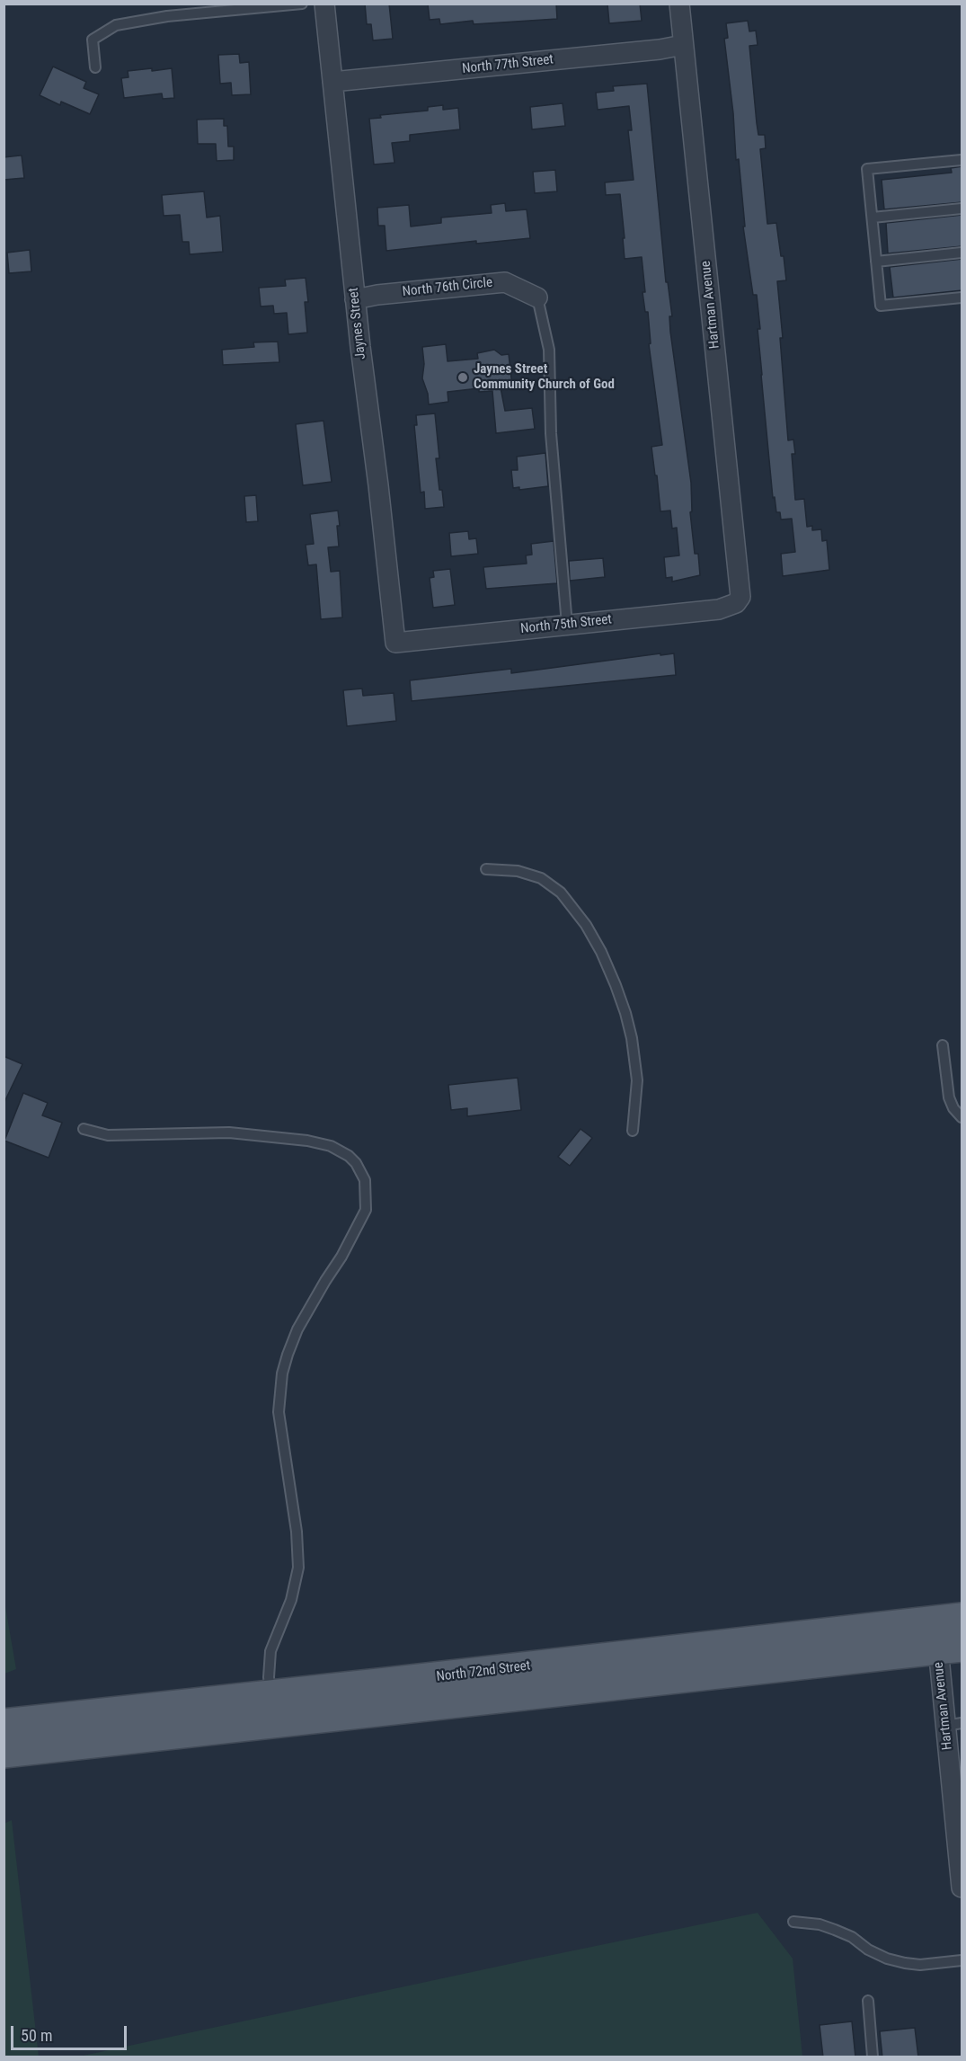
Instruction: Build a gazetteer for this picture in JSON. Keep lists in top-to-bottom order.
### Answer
{
  "streets": {
    "main road": ["North 72nd Street"],
    "street": [
      "North 77th Street",
      "North 76th Circle",
      "Hartman Avenue",
      "Jaynes Street",
      "North 75th Street"
    ]
  },
  "crossings": [
    ["North 77th Street", "Hartman Avenue"],
    ["North 77th Street", "Jaynes Street"],
    ["North 76th Circle", "Jaynes Street"],
    ["Hartman Avenue", "North 75th Street"],
    ["Hartman Avenue", "North 72nd Street"],
    ["Jaynes Street", "North 75th Street"]
  ],
  "places": ["Jaynes Street Community Church of God"],
  "scale_bar": "50 m"
}
